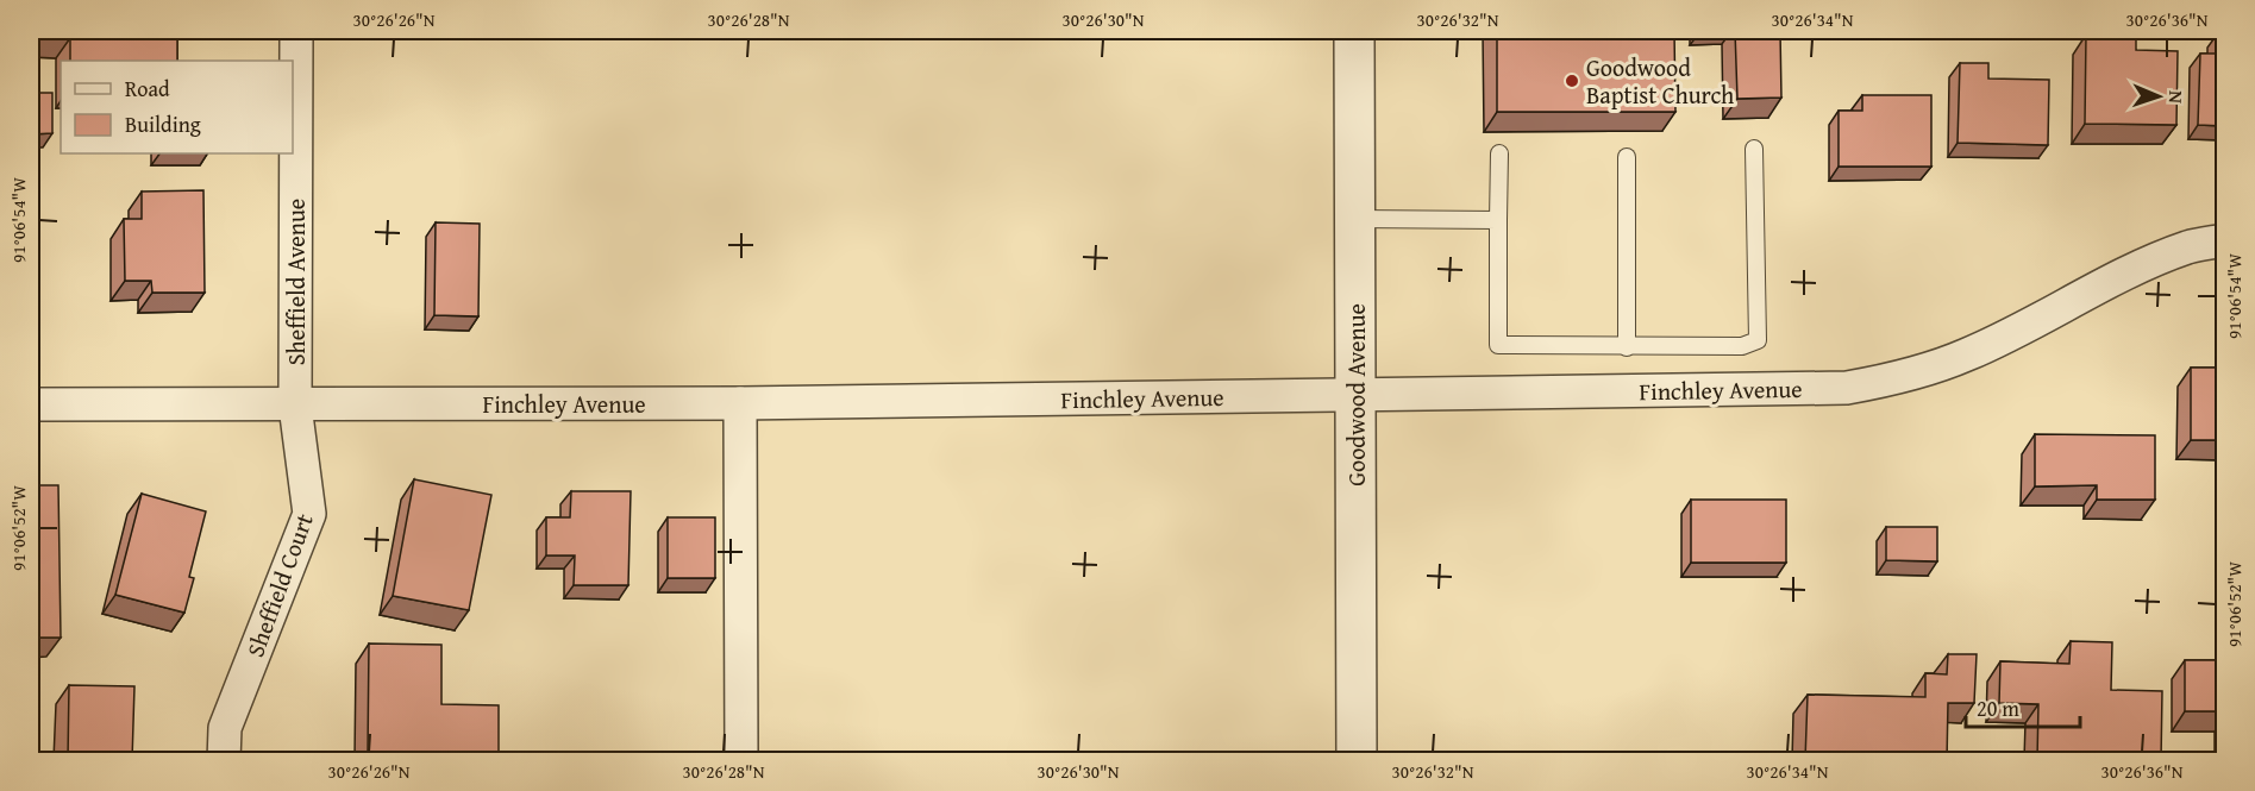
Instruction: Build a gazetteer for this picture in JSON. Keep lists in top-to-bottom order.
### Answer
{
  "streets": {
    "street": [
      "Sheffield Avenue",
      "Finchley Avenue",
      "Goodwood Avenue",
      "Sheffield Court"
    ]
  },
  "crossings": [
    ["Sheffield Avenue", "Finchley Avenue"],
    ["Sheffield Avenue", "Sheffield Court"],
    ["Finchley Avenue", "Goodwood Avenue"],
    ["Finchley Avenue", "Sheffield Court"]
  ],
  "places": ["Goodwood Baptist Church"],
  "legend": ["Road", "Building"],
  "scale_bar": "20 m",
  "north": "right",
  "coordinates": [
    "30°26'26\"N",
    "30°26'28\"N",
    "30°26'30\"N",
    "30°26'32\"N",
    "30°26'34\"N",
    "30°26'36\"N",
    "91°06'54\"W",
    "91°06'52\"W"
  ]
}
